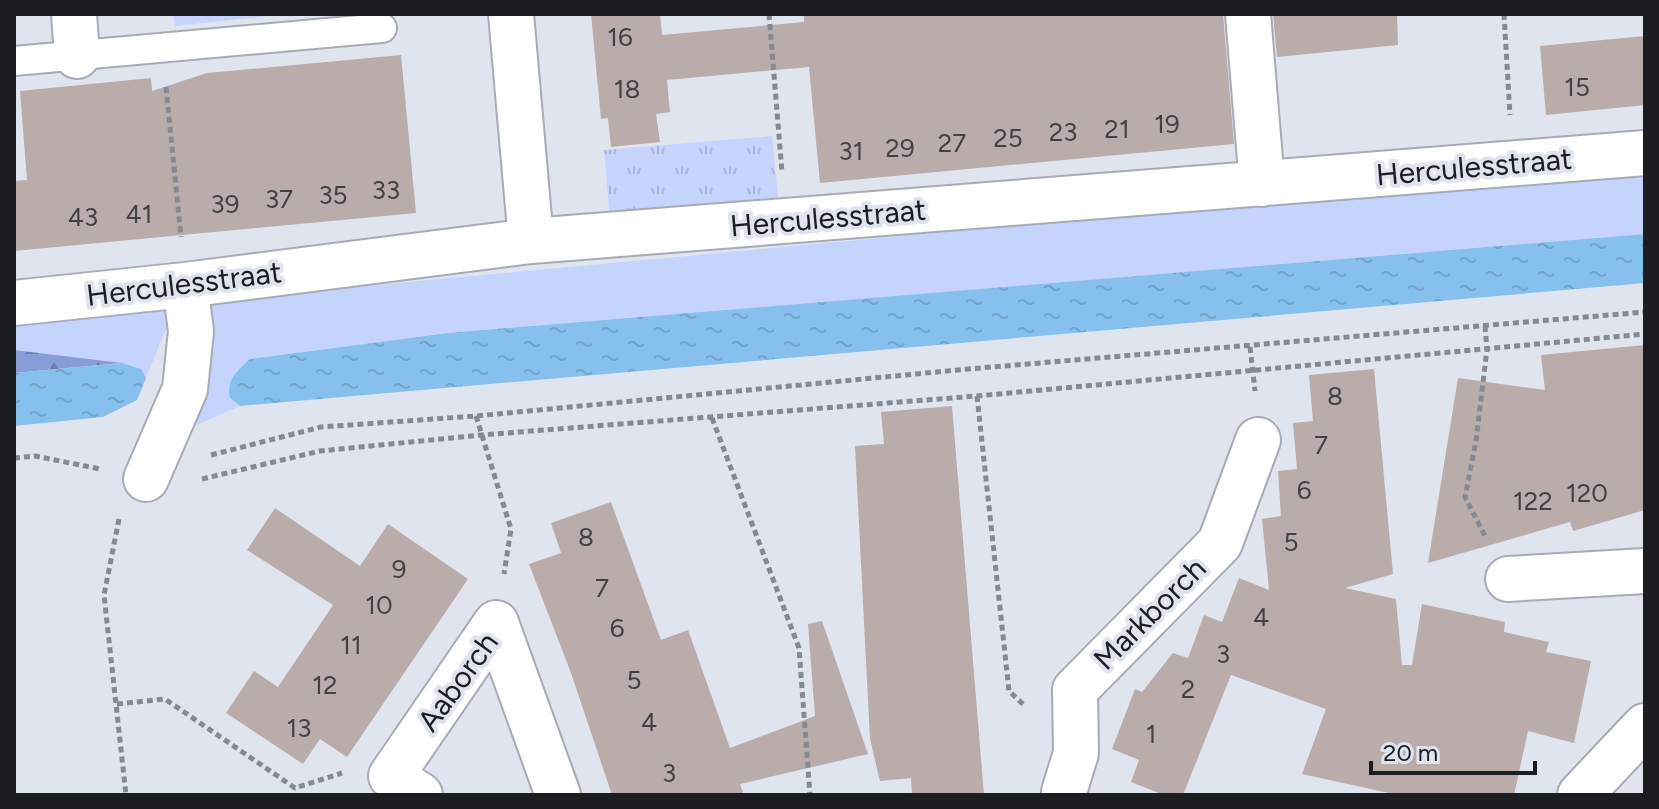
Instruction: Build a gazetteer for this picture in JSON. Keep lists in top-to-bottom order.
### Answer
{
  "streets": {
    "street": ["Herculesstraat", "Markborch", "Aaborch"]
  },
  "house_numbers": [
    "16",
    "15",
    "18",
    "19",
    "21",
    "23",
    "25",
    "27",
    "29",
    "31",
    "33",
    "35",
    "37",
    "39",
    "41",
    "43",
    "8",
    "7",
    "6",
    "120",
    "122",
    "8",
    "5",
    "9",
    "7",
    "10",
    "4",
    "6",
    "11",
    "3",
    "5",
    "12",
    "2",
    "4",
    "13",
    "1",
    "3"
  ],
  "scale_bar": "20 m"
}
